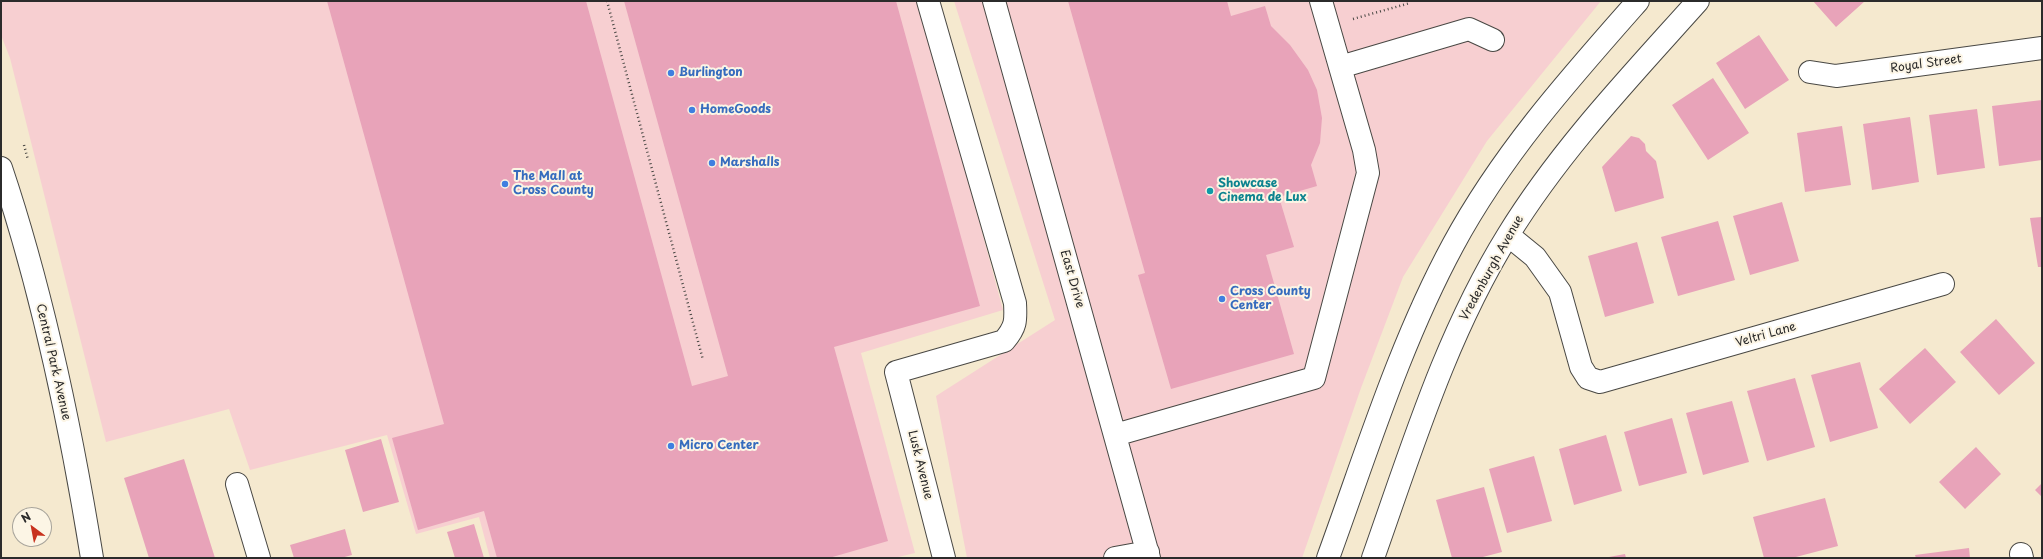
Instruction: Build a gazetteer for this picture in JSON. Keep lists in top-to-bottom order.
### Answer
{
  "streets": {
    "street": [
      "Royal Street",
      "Vredenburgh Avenue",
      "East Drive",
      "Veltri Lane",
      "Central Park Avenue",
      "Lusk Avenue"
    ]
  },
  "crossings": [
    ["Vredenburgh Avenue", "Veltri Lane"]
  ],
  "places": [
    "Burlington",
    "HomeGoods",
    "Marshalls",
    "The Mall at Cross County",
    "Showcase Cinema de Lux",
    "Cross County Center",
    "Micro Center"
  ],
  "north": "top left"
}
